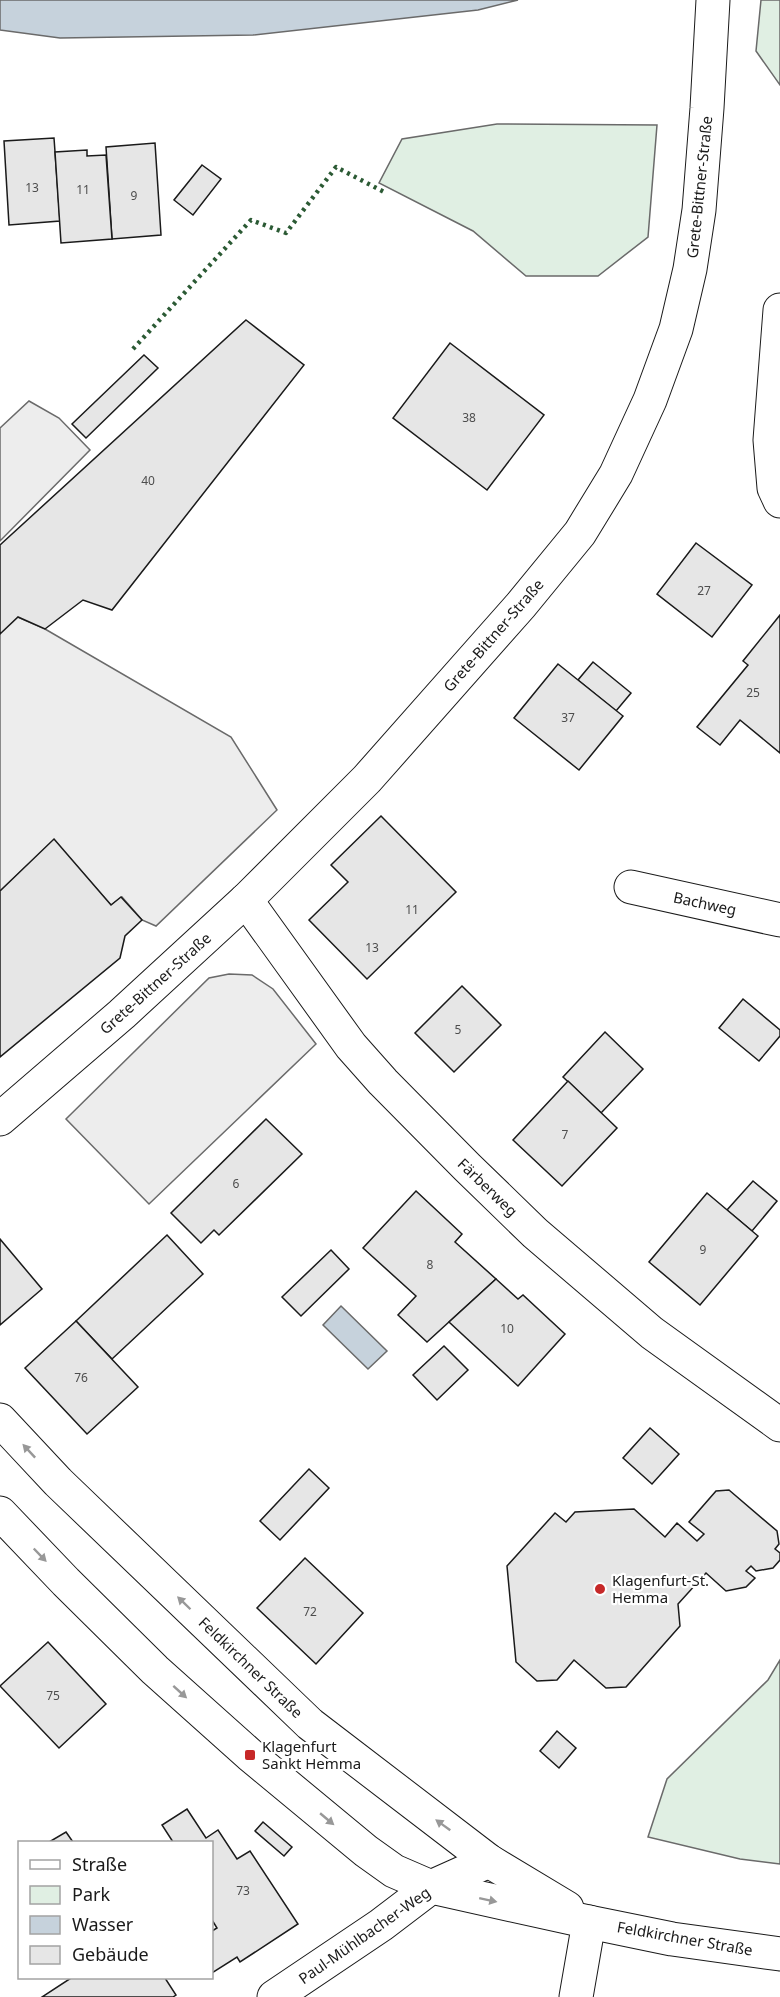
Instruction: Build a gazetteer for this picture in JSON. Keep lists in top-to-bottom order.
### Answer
{
  "streets": {
    "street": [
      "Grete-Bittner-Straße",
      "Bachweg",
      "Färberweg",
      "Feldkirchner Straße",
      "Paul-Mühlbacher-Weg"
    ]
  },
  "crossings": [
    ["Grete-Bittner-Straße", "Färberweg"],
    ["Feldkirchner Straße", "Paul-Mühlbacher-Weg"]
  ],
  "places": {
    "other": ["Klagenfurt-St. Hemma"],
    "transit": ["Klagenfurt Sankt Hemma"]
  },
  "house_numbers": [
    "13",
    "11",
    "9",
    "38",
    "40",
    "27",
    "25",
    "37",
    "11",
    "13",
    "5",
    "7",
    "6",
    "9",
    "8",
    "10",
    "76",
    "72",
    "75",
    "73"
  ],
  "legend": [
    "Straße",
    "Park",
    "Wasser",
    "Gebäude"
  ]
}
